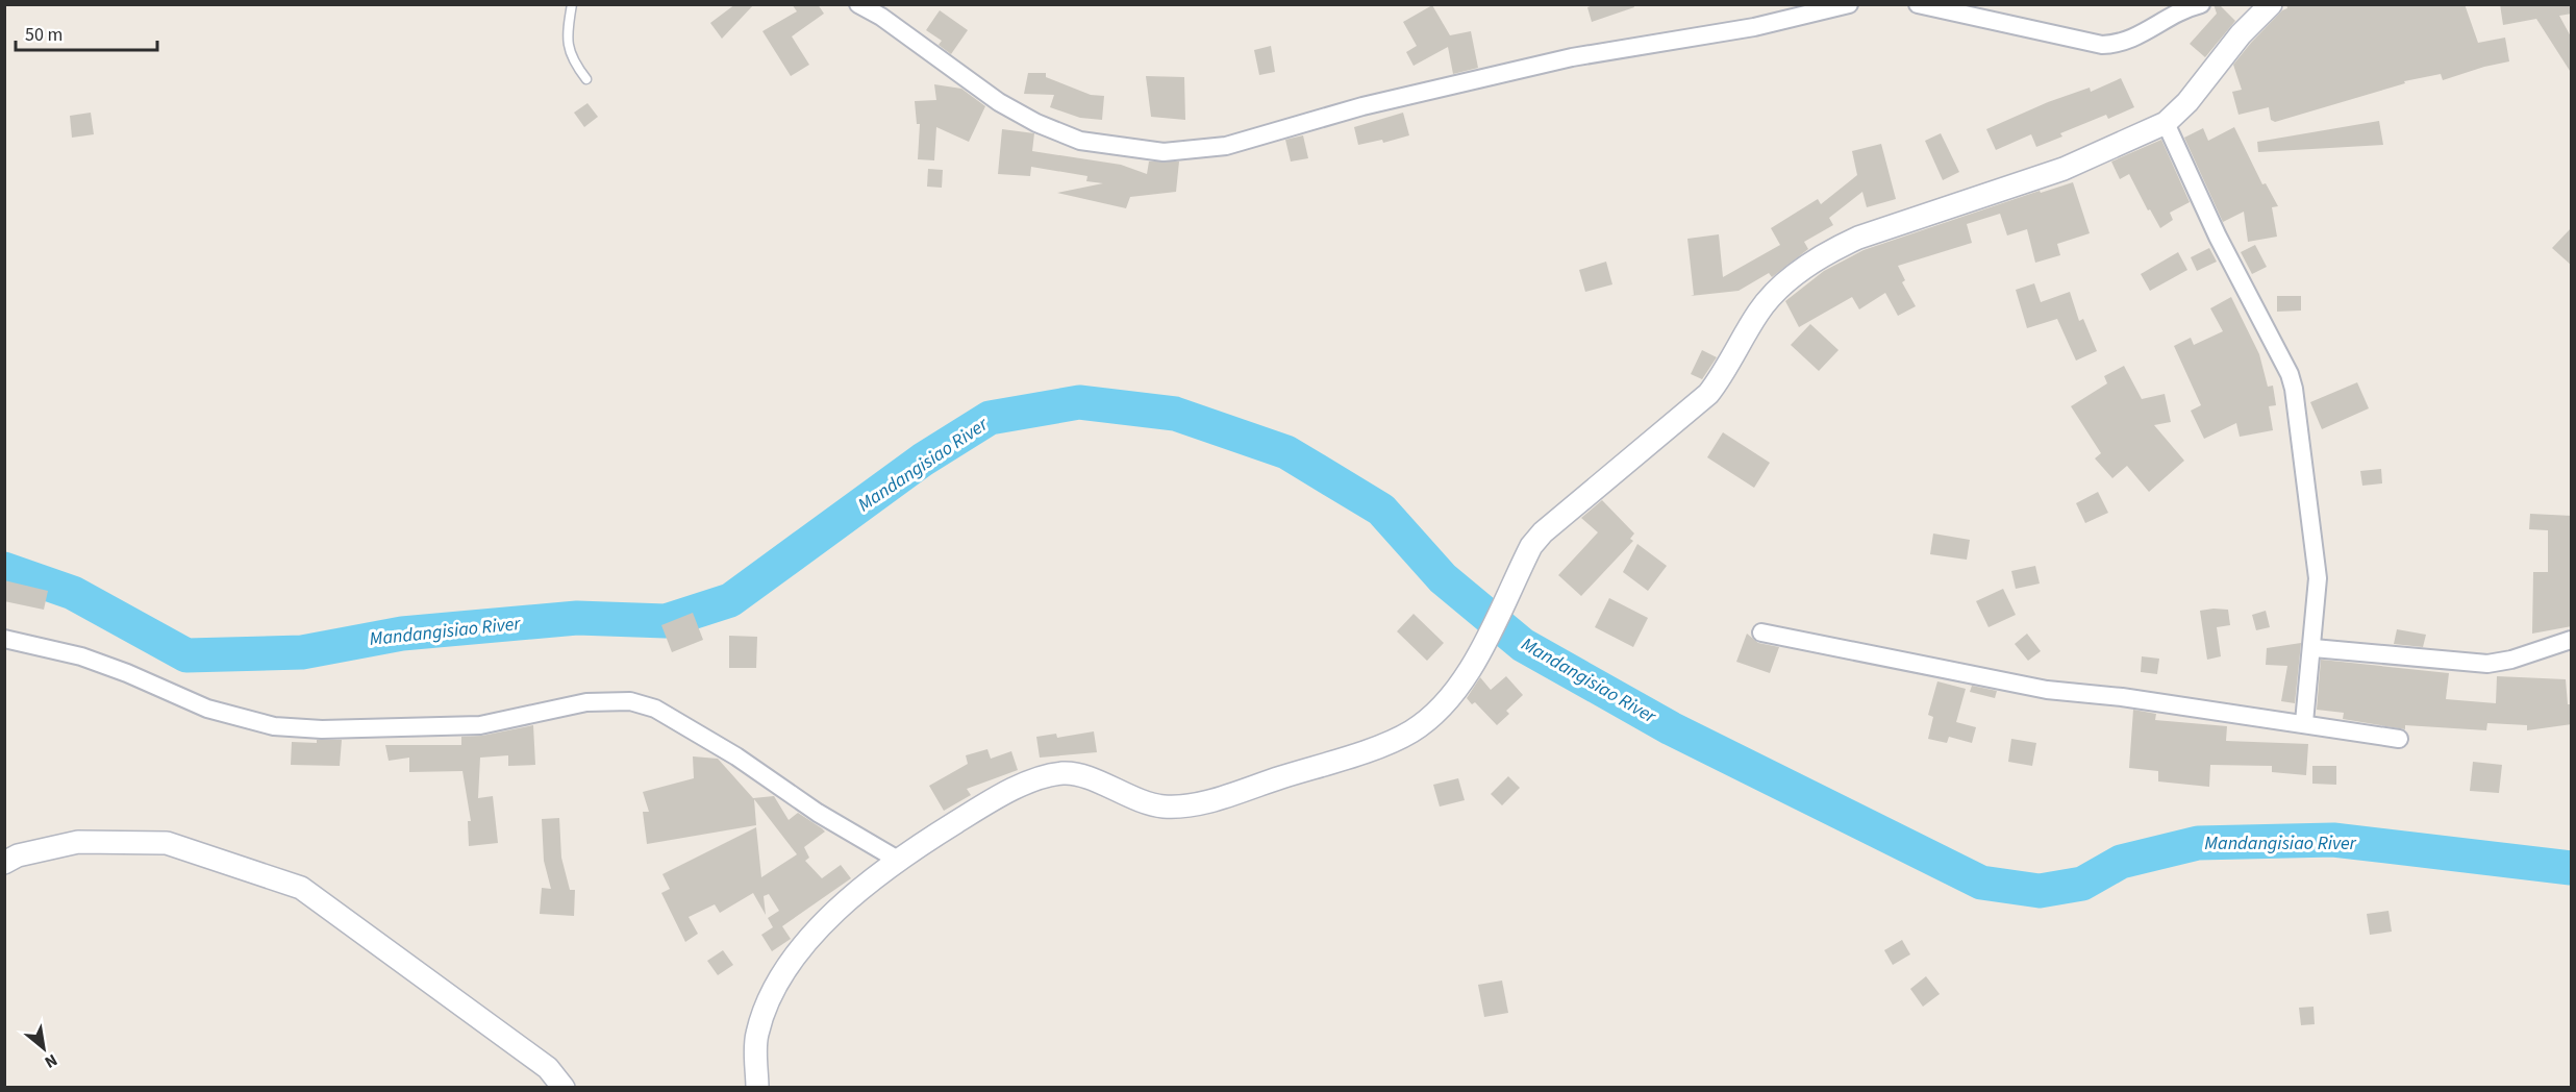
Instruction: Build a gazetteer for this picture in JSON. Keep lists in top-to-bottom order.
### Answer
{
  "water": ["Mandangisiao River"],
  "scale_bar": "50 m",
  "north": "bottom right"
}
